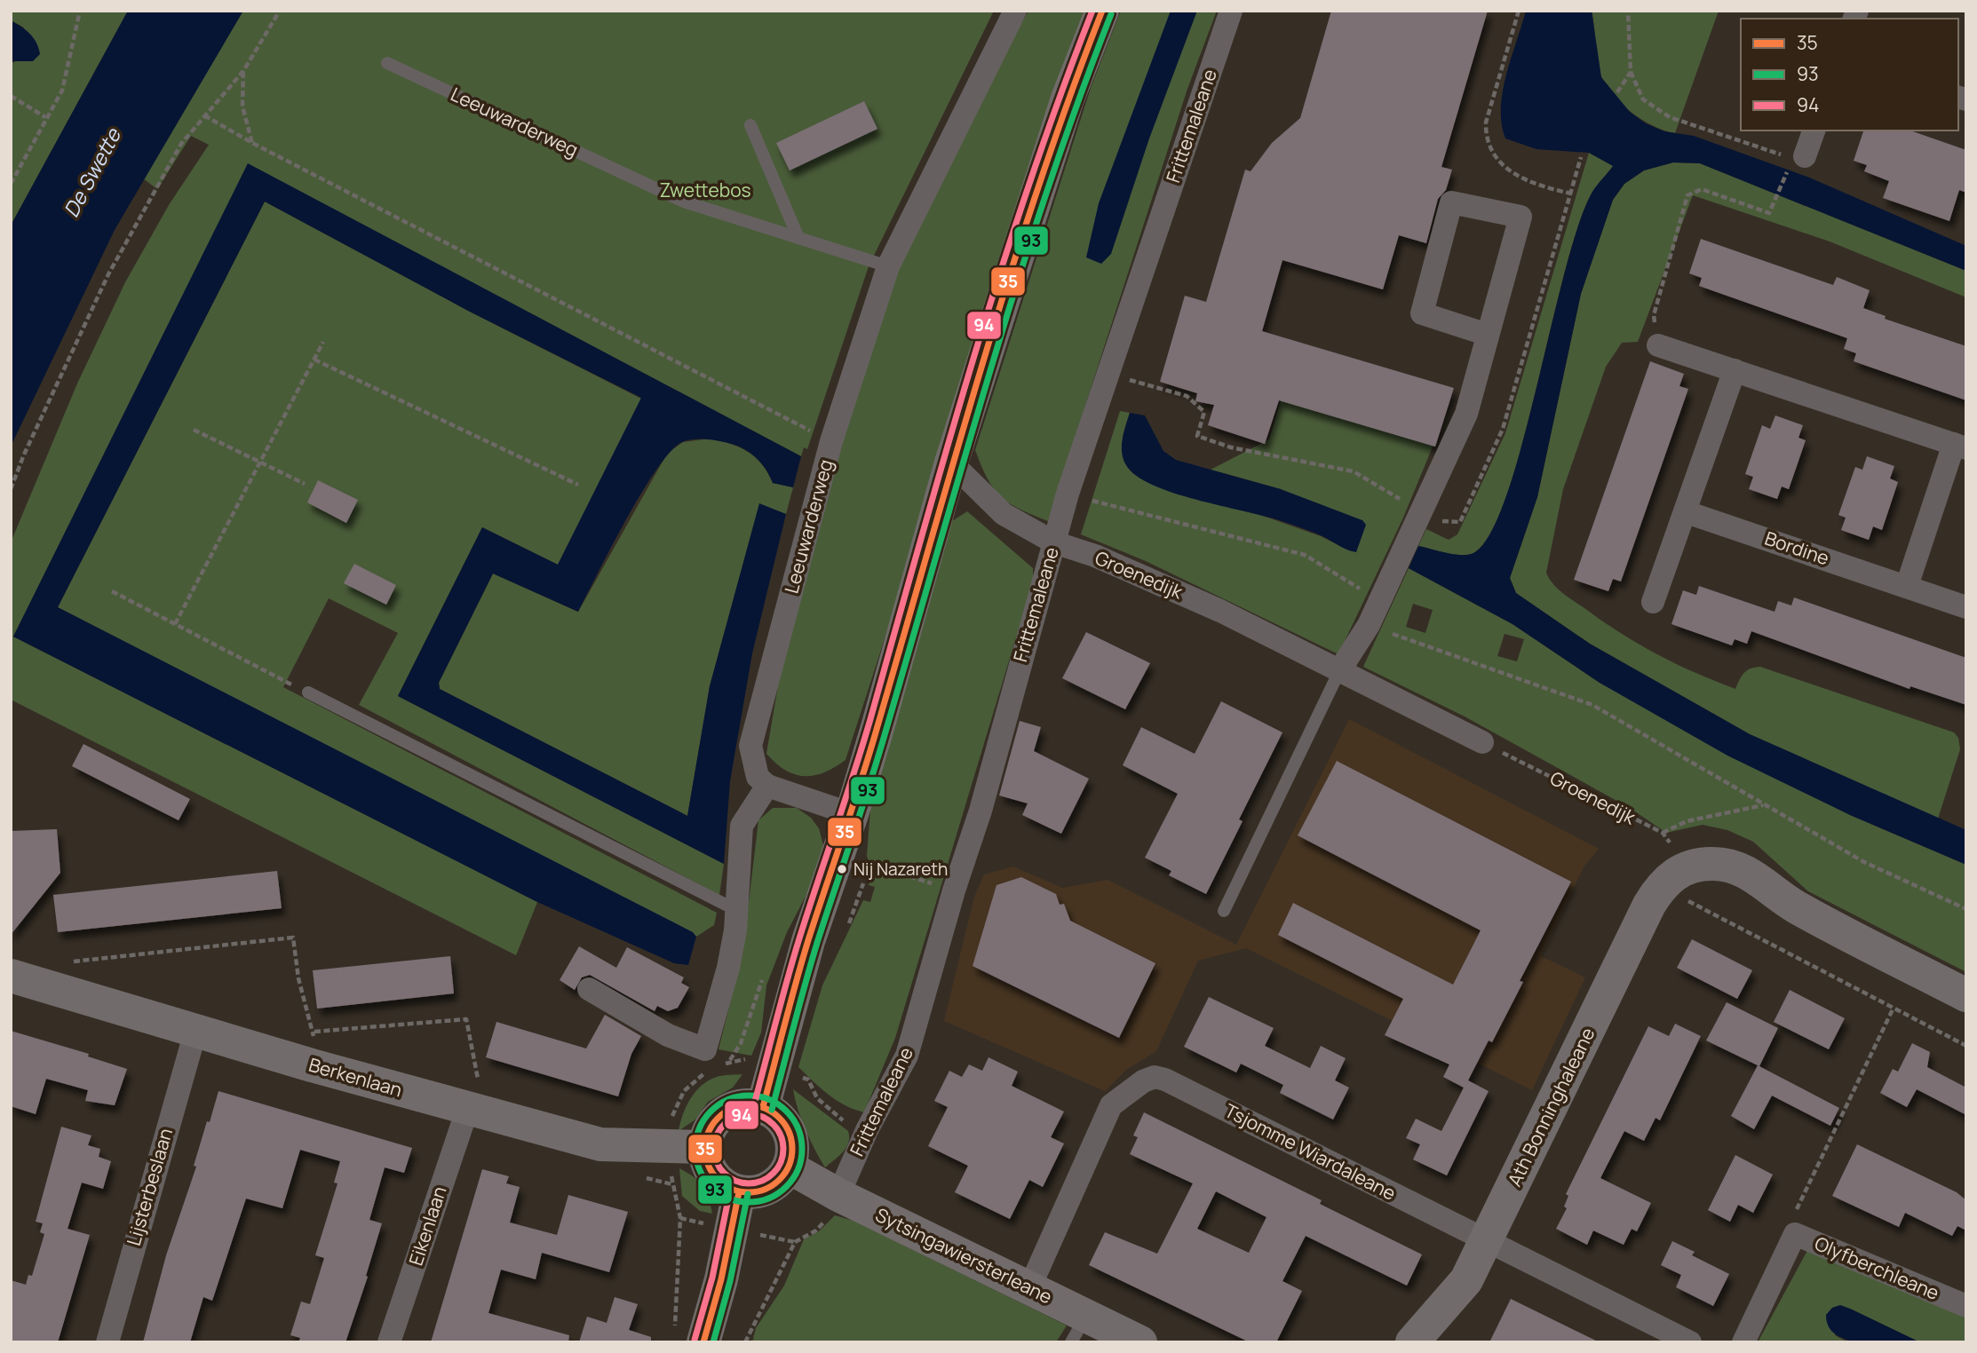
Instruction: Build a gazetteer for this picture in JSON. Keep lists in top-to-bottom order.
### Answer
{
  "streets": {
    "main road": ["Berkenlaan", "Ath Bonninghaleane", "Sytsingawiersterleane"],
    "street": [
      "Leeuwarderweg",
      "Frittemaleane",
      "Bordine",
      "Groenedijk",
      "Tsjomme Wiardaleane",
      "Lijsterbeslaan",
      "Eikenlaan",
      "Olyfberchleane"
    ]
  },
  "crossings": [
    ["Frittemaleane", "Groenedijk"],
    ["Frittemaleane", "Sytsingawiersterleane"],
    ["Groenedijk", "Ath Bonninghaleane"],
    ["Berkenlaan", "Lijsterbeslaan"],
    ["Berkenlaan", "Eikenlaan"],
    ["Berkenlaan", "Sytsingawiersterleane"],
    ["Ath Bonninghaleane", "Tsjomme Wiardaleane"],
    ["Tsjomme Wiardaleane", "Sytsingawiersterleane"]
  ],
  "water": ["De Swette"],
  "parks": ["Zwettebos"],
  "places": ["Nij Nazareth"],
  "lines": ["transit line 35", "transit line 94", "transit line 93"],
  "legend": ["35", "93", "94"]
}
